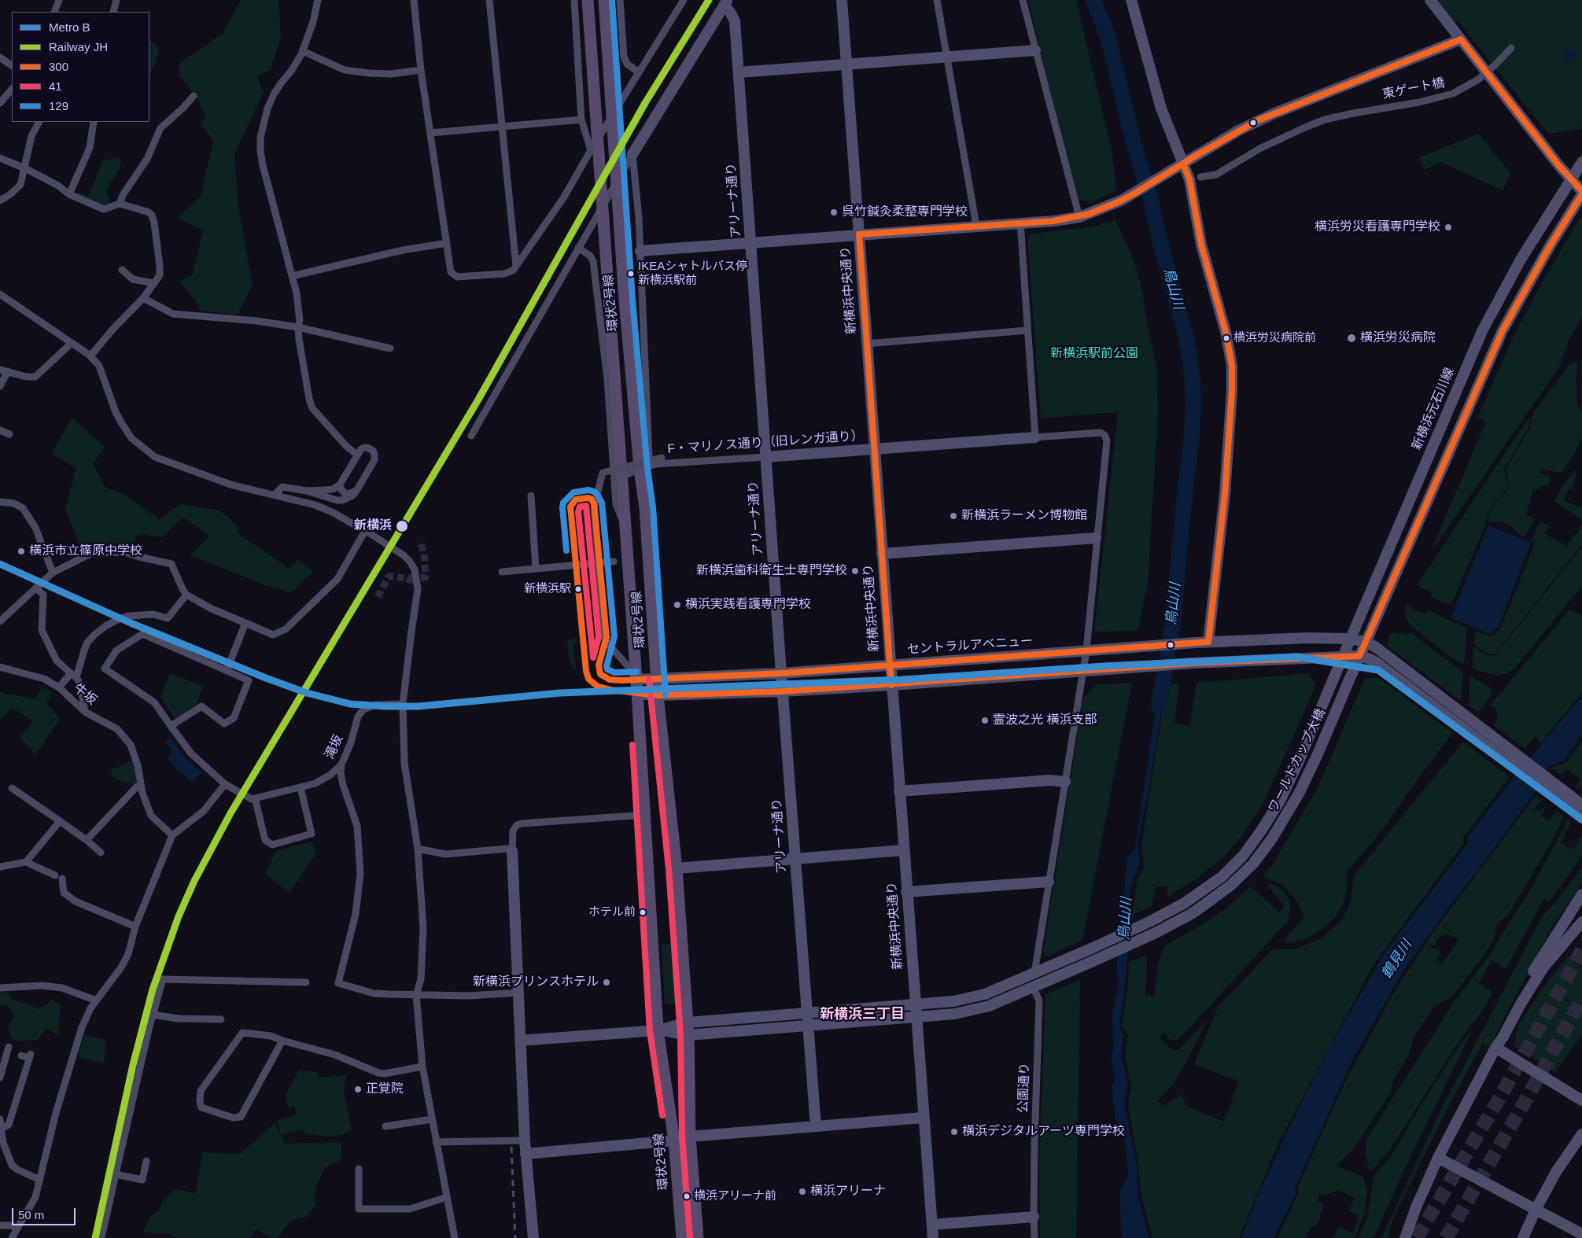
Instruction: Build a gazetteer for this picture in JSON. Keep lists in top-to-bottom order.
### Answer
{
  "streets": {
    "main road": ["環状2号線"],
    "street": [
      "東ゲート橋",
      "アリーナ通り",
      "新横浜中央通り",
      "新横浜元石川線",
      "F・マリノス通り（旧レンガ通り）",
      "セントラルアベニュー",
      "牛坂",
      "滝坂",
      "ワールドカップ大橋",
      "公園通り"
    ]
  },
  "crossings": [
    ["アリーナ通り", "F・マリノス通り（旧レンガ通り）"],
    ["アリーナ通り", "セントラルアベニュー"],
    ["アリーナ通り", "ワールドカップ大橋"],
    ["新横浜中央通り", "F・マリノス通り（旧レンガ通り）"],
    ["新横浜中央通り", "セントラルアベニュー"],
    ["新横浜中央通り", "ワールドカップ大橋"],
    ["環状2号線", "F・マリノス通り（旧レンガ通り）"],
    ["環状2号線", "セントラルアベニュー"],
    ["環状2号線", "ワールドカップ大橋"],
    ["新横浜元石川線", "セントラルアベニュー"],
    ["新横浜元石川線", "ワールドカップ大橋"],
    ["ワールドカップ大橋", "公園通り"]
  ],
  "districts": ["新横浜三丁目"],
  "water": ["鳥山川", "鶴見川"],
  "parks": ["新横浜駅前公園"],
  "places": [
    "呉竹鍼灸柔整専門学校",
    "横浜労災看護専門学校",
    "IKEAシャトルバス停 新横浜駅前",
    "横浜労災病院前",
    "横浜労災病院",
    "新横浜ラーメン博物館",
    "新横浜",
    "横浜市立篠原中学校",
    "新横浜歯科衛生士専門学校",
    "新横浜駅",
    "横浜実践看護専門学校",
    "霊波之光 横浜支部",
    "ホテル前",
    "新横浜プリンスホテル",
    "正覚院",
    "横浜デジタルアーツ専門学校",
    "横浜アリーナ",
    "横浜アリーナ前"
  ],
  "lines": [
    "rail line JH",
    "transit line 129",
    "transit line 300",
    "transit line 41",
    "metro line B"
  ],
  "legend": [
    "Metro B",
    "Railway JH",
    "300",
    "41",
    "129"
  ],
  "scale_bar": "50 m"
}
